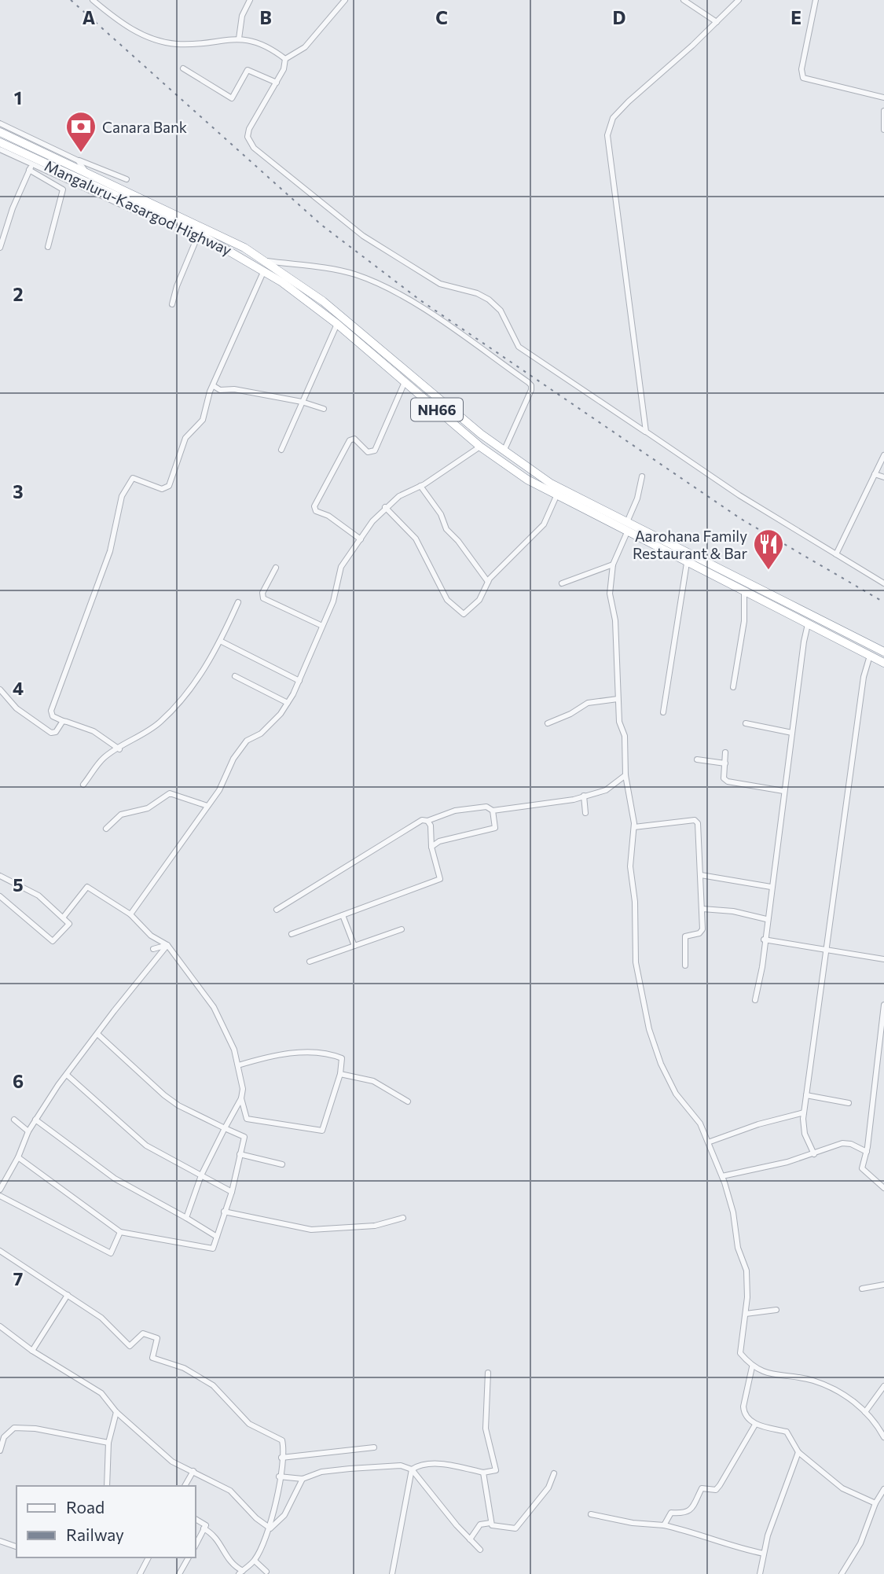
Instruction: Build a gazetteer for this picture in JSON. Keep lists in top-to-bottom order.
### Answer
{
  "streets": {
    "highway": ["Mangaluru-Kasargod Highway", "NH66"]
  },
  "places": {
    "bank": ["Canara Bank"],
    "restaurant": ["Aarohana Family Restaurant & Bar"]
  },
  "legend": ["Road", "Railway"],
  "grid": {
    "columns": [
      "A",
      "B",
      "C",
      "D",
      "E"
    ],
    "rows": [
      "1",
      "2",
      "3",
      "4",
      "5",
      "6",
      "7"
    ]
  }
}
